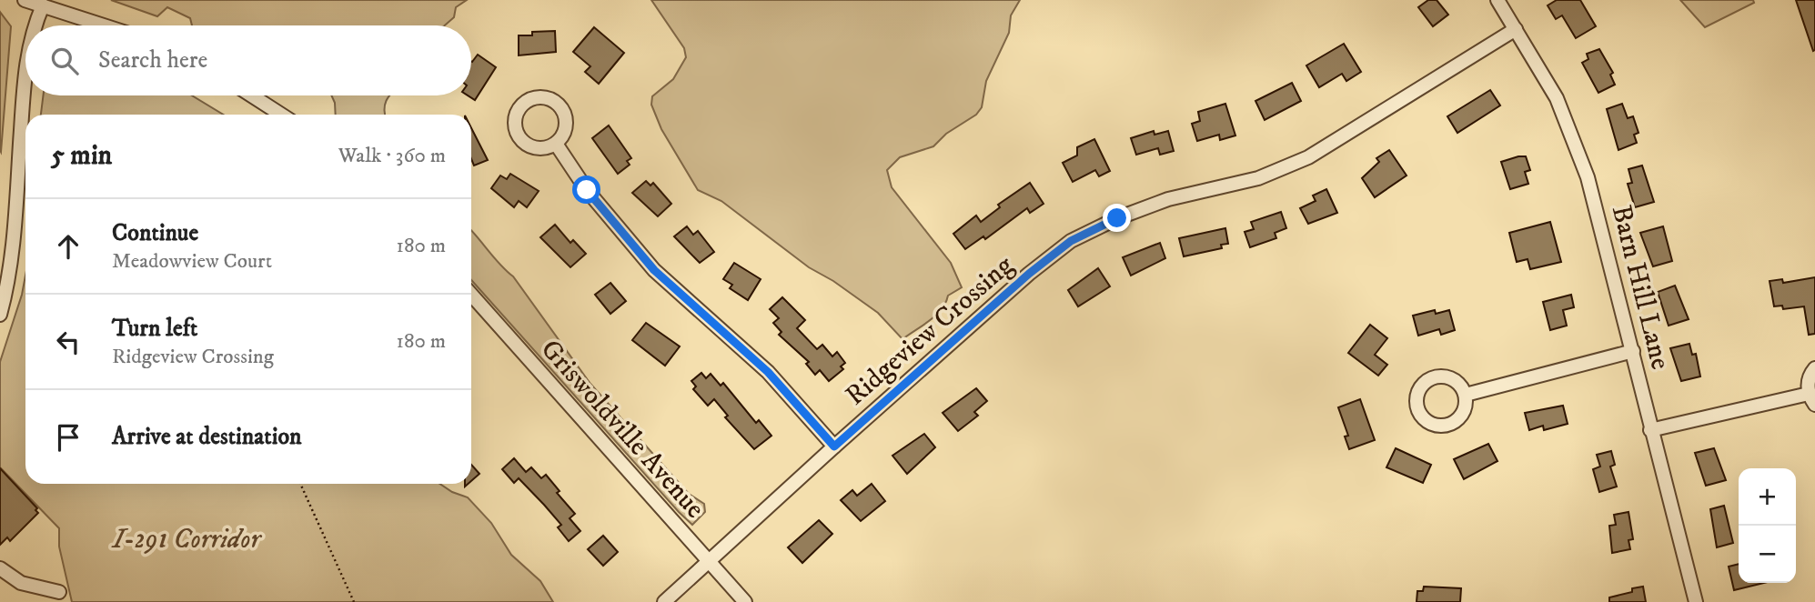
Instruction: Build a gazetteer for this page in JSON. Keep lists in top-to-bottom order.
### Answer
{
  "streets": {
    "street": ["Barn Hill Lane", "Ridgeview Crossing", "Griswoldville Avenue"]
  },
  "crossings": [
    ["Barn Hill Lane", "Ridgeview Crossing"],
    ["Ridgeview Crossing", "Griswoldville Avenue"]
  ],
  "parks": ["I-291 Corridor"],
  "page": {
    "search": "Search here",
    "heading": ["5 min", "Walk · 360 m"],
    "list": [
      ["Continue", "Meadowview Court", "180 m"],
      ["Turn left", "Ridgeview Crossing", "180 m"],
      "Arrive at destination"
    ],
    "map_buttons": ["+", "−"]
  }
}
